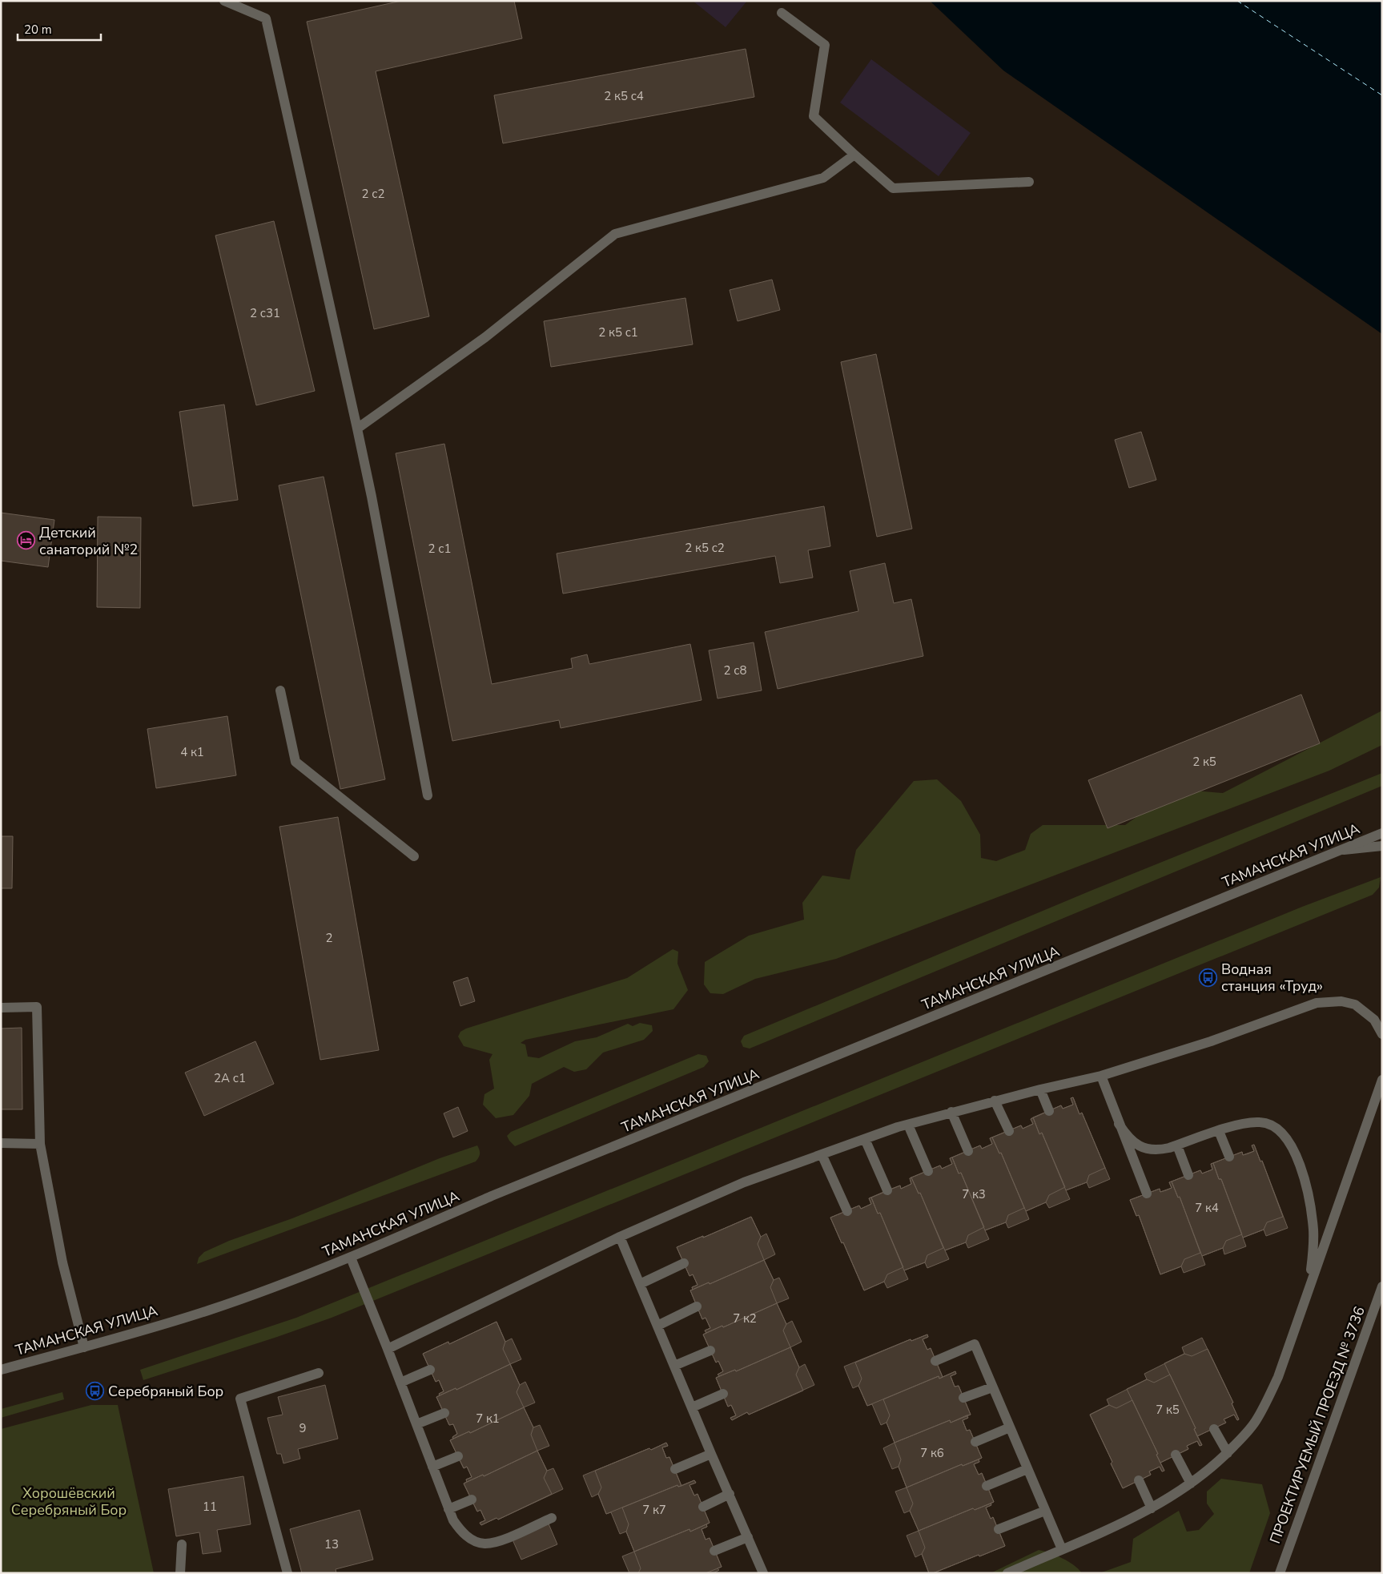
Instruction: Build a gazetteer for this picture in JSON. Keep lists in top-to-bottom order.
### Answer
{
  "streets": {
    "street": ["ТАМАНСКАЯ УЛИЦА", "ПРОЕКТИРУЕМЫЙ ПРОЕЗД № 3736"]
  },
  "parks": ["Хорошёвский Серебряный Бор"],
  "places": {
    "hotel": ["Детский санаторий №2"],
    "bus stop": ["Водная станция «Труд»", "Серебряный Бор"]
  },
  "house_numbers": [
    "2 к5 с4",
    "2 с2",
    "2 с31",
    "2 к5 с1",
    "2 к5 с2",
    "2 с1",
    "2 с8",
    "4 к1",
    "2 к5",
    "2",
    "2А с1",
    "7 к3",
    "7 к4",
    "7 к2",
    "7 к5",
    "7 к1",
    "9",
    "7 к6",
    "11",
    "7 к7",
    "13"
  ],
  "scale_bar": "20 m"
}
